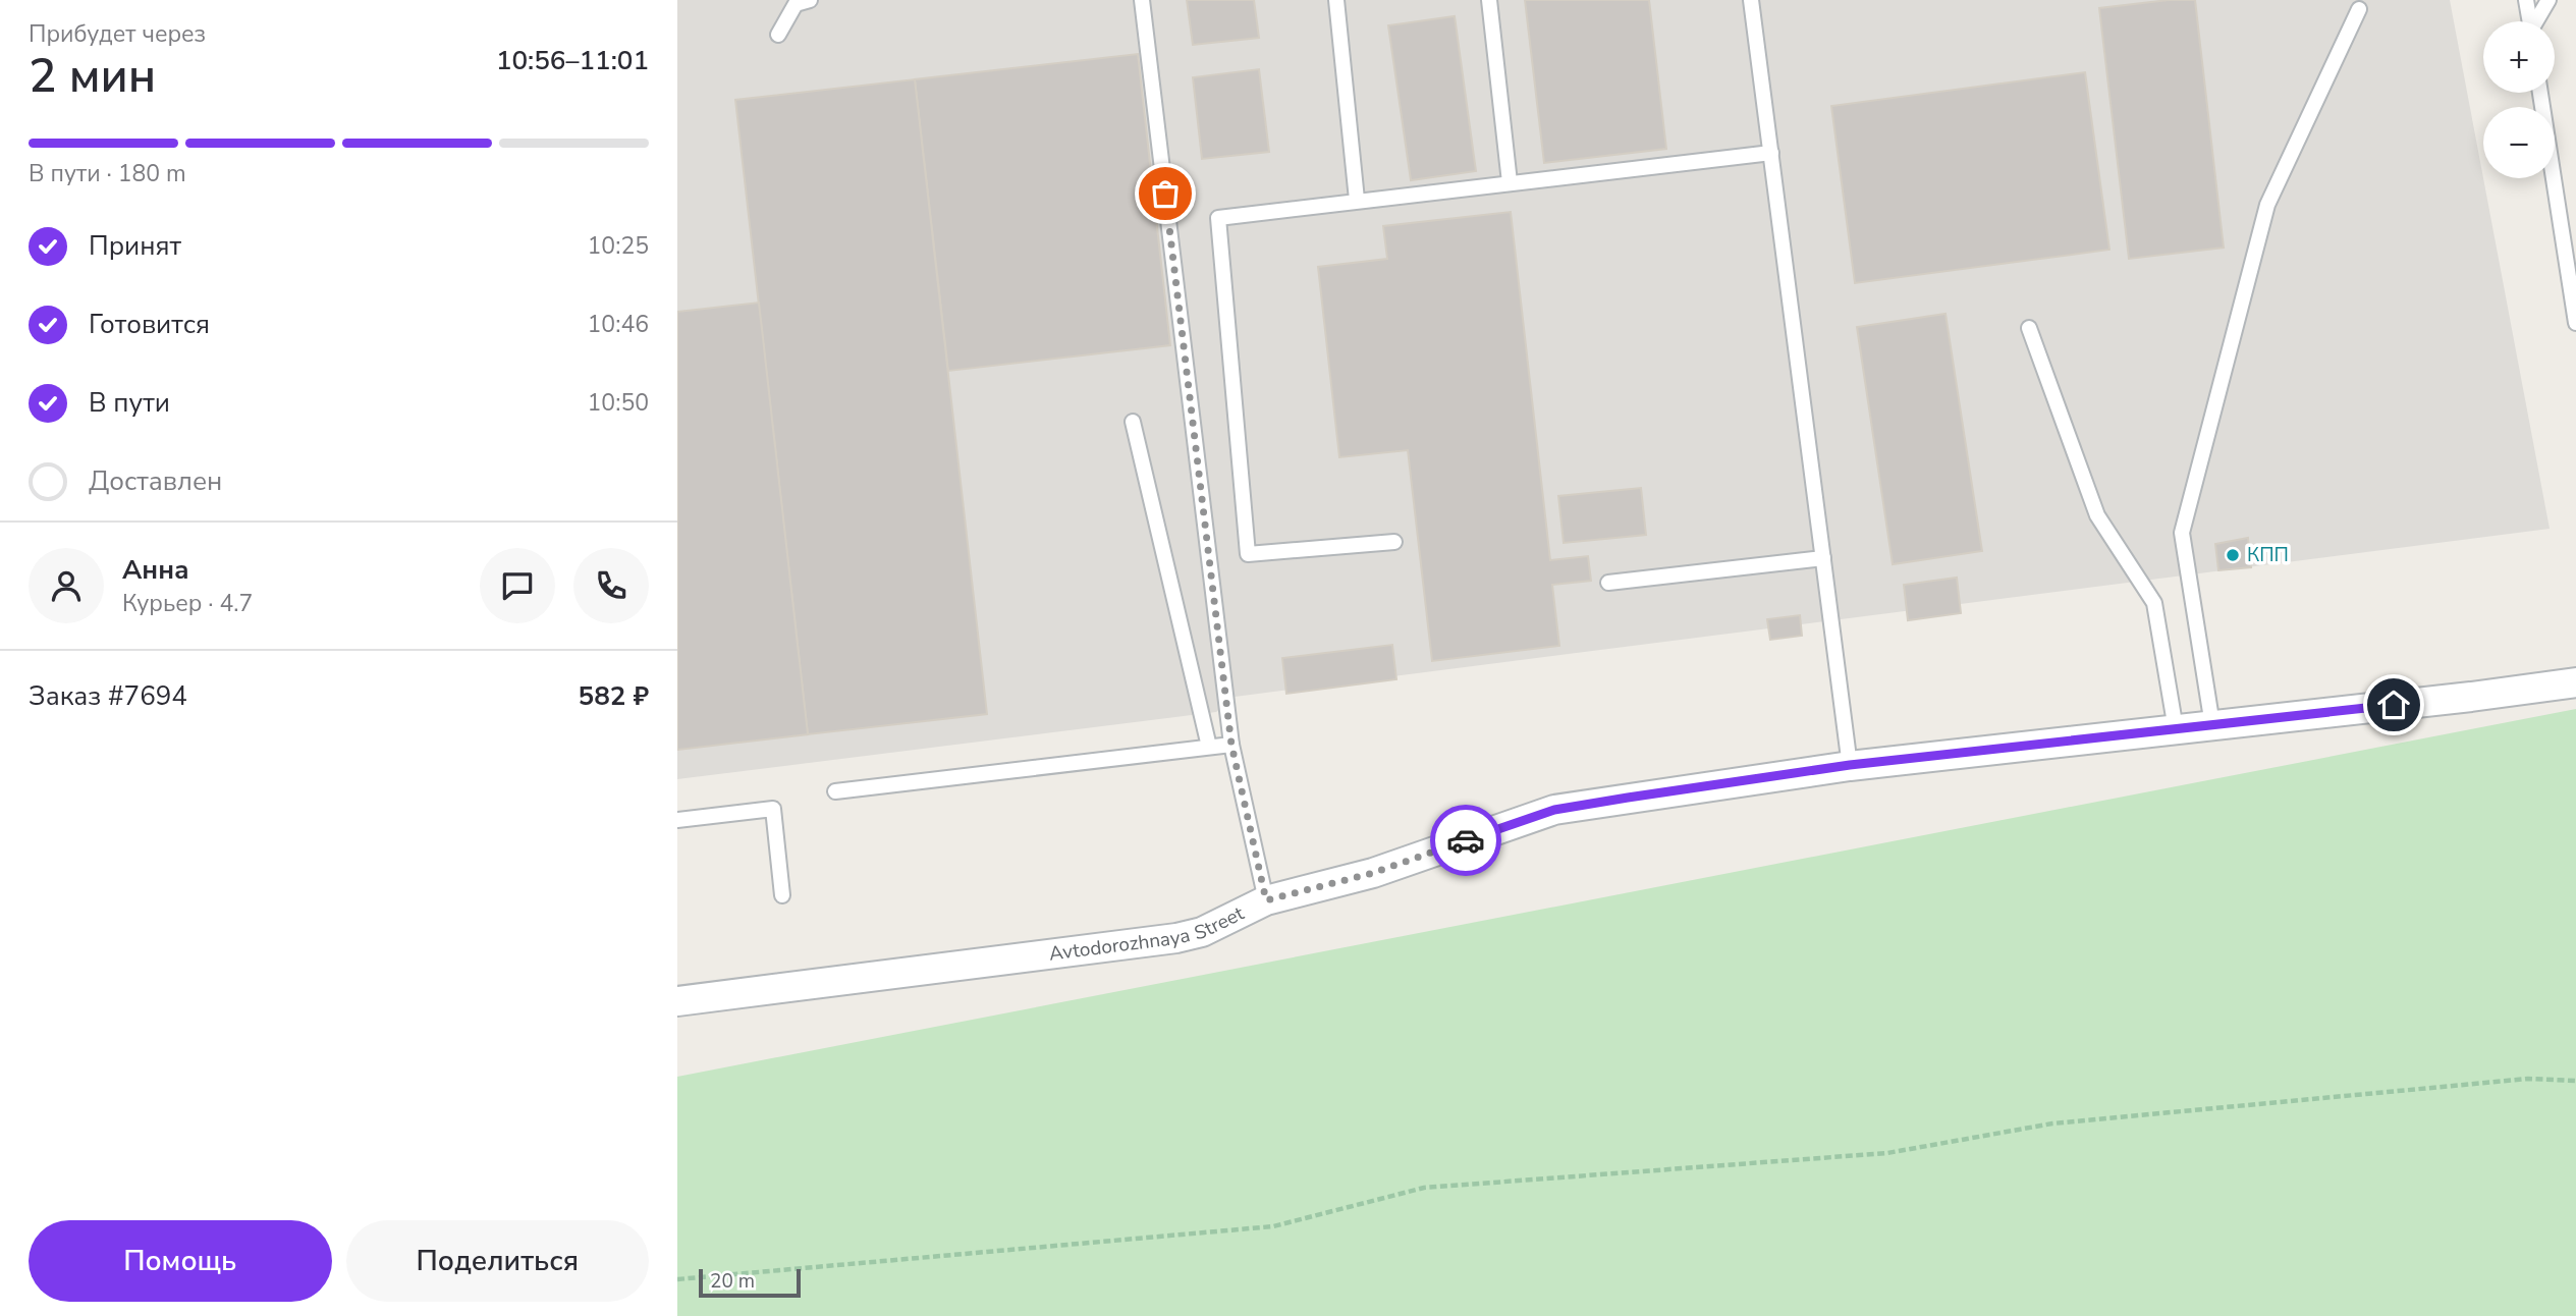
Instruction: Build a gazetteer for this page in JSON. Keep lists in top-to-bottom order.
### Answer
{
  "streets": {
    "street": ["Avtodorozhnaya Street"]
  },
  "places": ["КПП"],
  "scale_bar": "20 m",
  "page": {
    "heading": ["2 мин", "Прибудет через", "10:56–11:01"],
    "panel": [
      "Анна",
      "Курьер · 4.7",
      "Заказ #7694",
      "582 ₽"
    ],
    "map_buttons": ["+", "−"],
    "bar": "В пути · 180 m",
    "list": [
      ["Принят", "10:25"],
      ["Готовится", "10:46"],
      ["В пути", "10:50"],
      "Доставлен"
    ],
    "buttons": ["Помощь", "Поделиться"],
    "scale": "20 m"
  }
}
